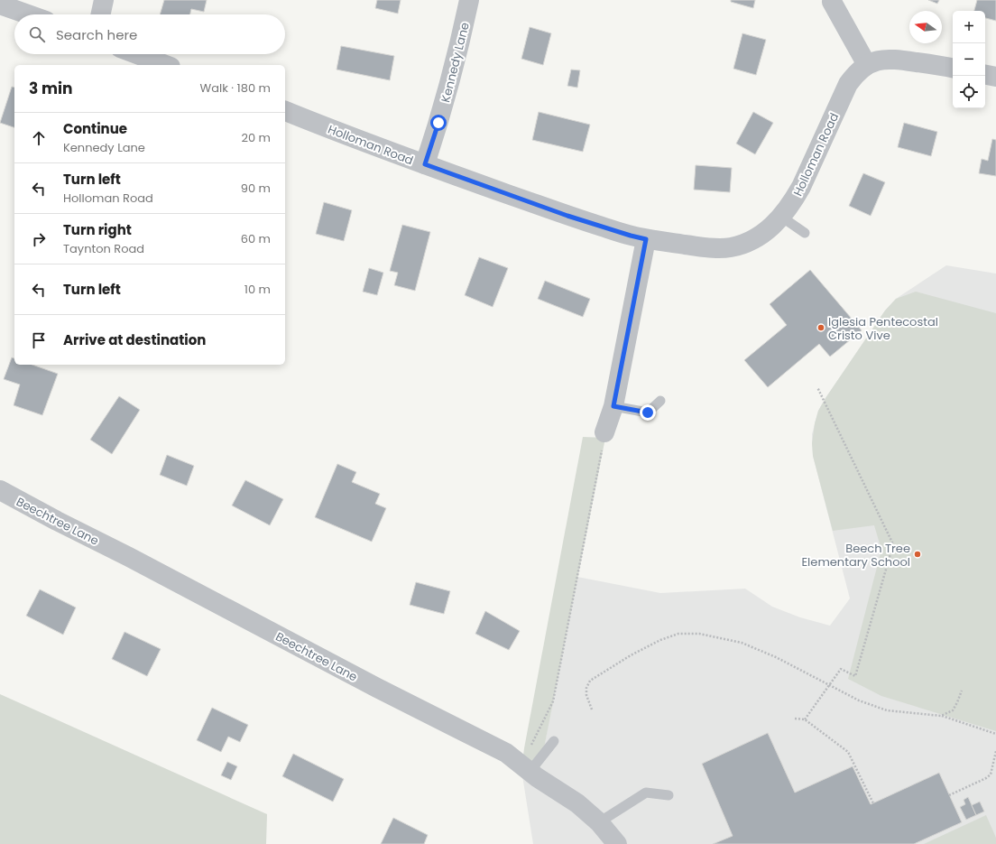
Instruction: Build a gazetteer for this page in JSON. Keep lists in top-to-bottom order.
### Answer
{
  "streets": {
    "street": ["Kennedy Lane", "Holloman Road", "Beechtree Lane"]
  },
  "crossings": [
    ["Kennedy Lane", "Holloman Road"]
  ],
  "places": ["Iglesia Pentecostal Cristo Vive", "Beech Tree Elementary School"],
  "north": "left",
  "page": {
    "map_buttons": ["+", "−"],
    "search": "Search here",
    "heading": ["3 min", "Walk · 180 m"],
    "list": [
      ["Continue", "Kennedy Lane", "20 m"],
      ["Turn left", "Holloman Road", "90 m"],
      ["Turn right", "Taynton Road", "60 m"],
      ["Turn left", "10 m"],
      "Arrive at destination"
    ]
  }
}
